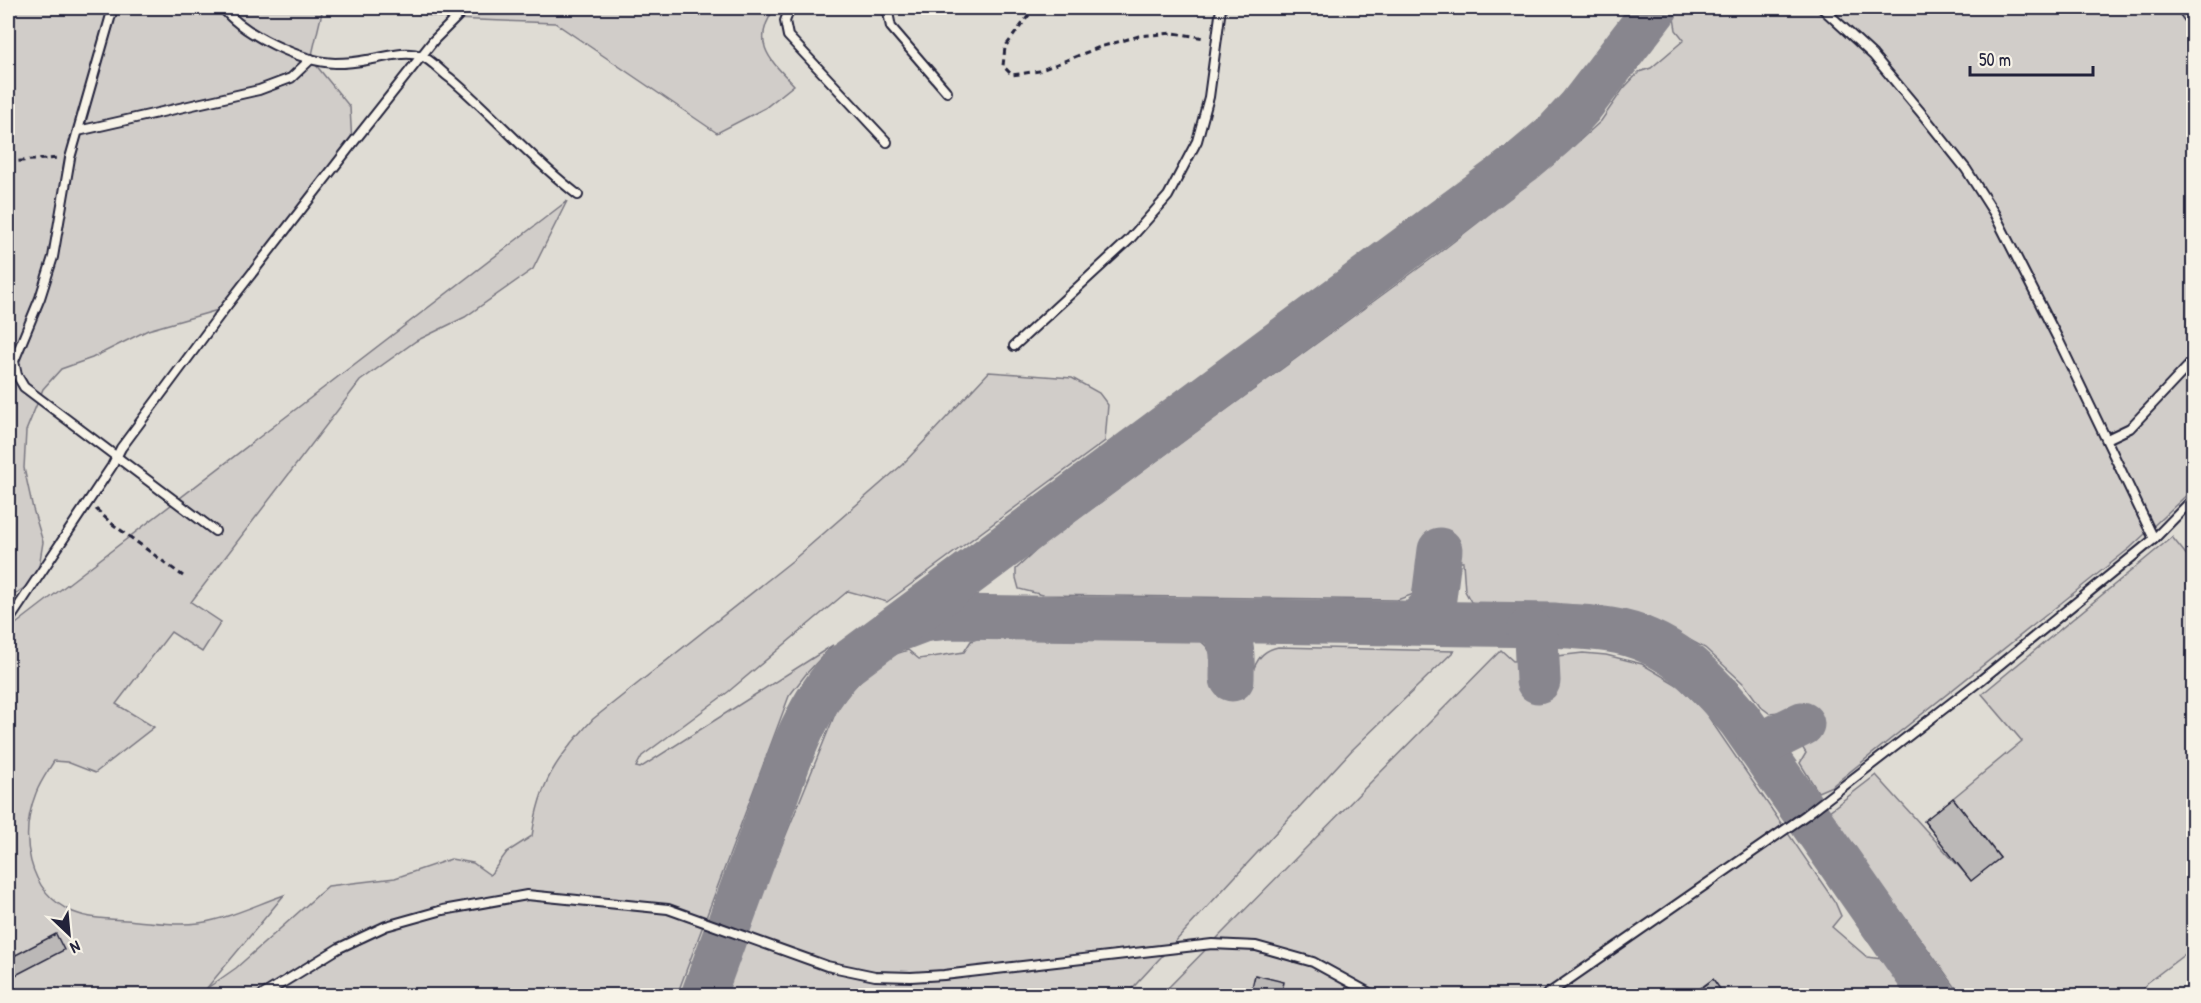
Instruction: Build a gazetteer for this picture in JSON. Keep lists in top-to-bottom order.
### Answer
{
  "scale_bar": "50 m",
  "north": "bottom right"
}
